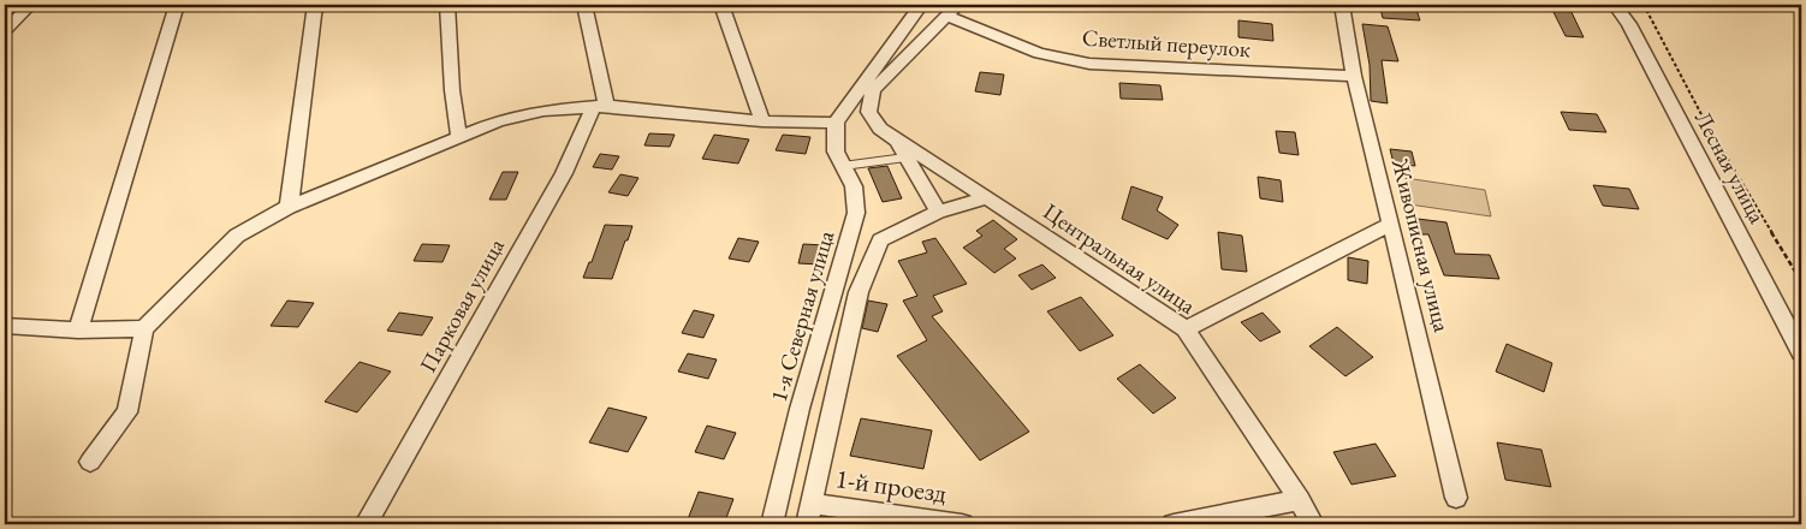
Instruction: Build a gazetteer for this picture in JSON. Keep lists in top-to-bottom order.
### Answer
{
  "streets": {
    "street": [
      "Светлый переулок",
      "Лесная улица",
      "Живописная улица",
      "Центральная улица",
      "Парковая улица",
      "1-я Северная улица",
      "1-й проезд"
    ]
  },
  "crossings": [
    ["Светлый переулок", "Живописная улица"],
    ["Светлый переулок", "Центральная улица"]
  ]
}
